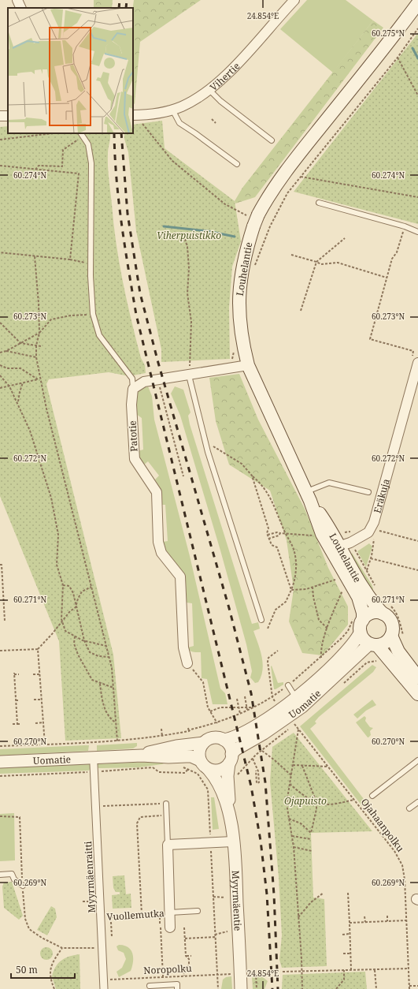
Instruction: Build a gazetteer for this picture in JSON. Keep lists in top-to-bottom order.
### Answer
{
  "streets": {
    "main road": ["Louhelantie"],
    "street": [
      "Vihertie",
      "Patotie",
      "Eräkuja",
      "Uomatie",
      "Myyrmäenraitti",
      "Myyrmäentie",
      "Vuollemutka"
    ],
    "path": ["Ojahaanpolku", "Noropolku"]
  },
  "crossings": [
    ["Louhelantie", "Eräkuja"],
    ["Louhelantie", "Uomatie"],
    ["Uomatie", "Ojahaanpolku"],
    ["Uomatie", "Myyrmäenraitti"],
    ["Uomatie", "Myyrmäentie"],
    ["Myyrmäenraitti", "Vuollemutka"],
    ["Myyrmäenraitti", "Noropolku"]
  ],
  "parks": ["Viherpuistikko", "Ojapuisto"],
  "scale_bar": "50 m",
  "coordinates": [
    "24.854°E",
    "60.275°N",
    "60.274°N",
    "60.273°N",
    "60.272°N",
    "60.271°N",
    "60.270°N",
    "60.269°N"
  ]
}
